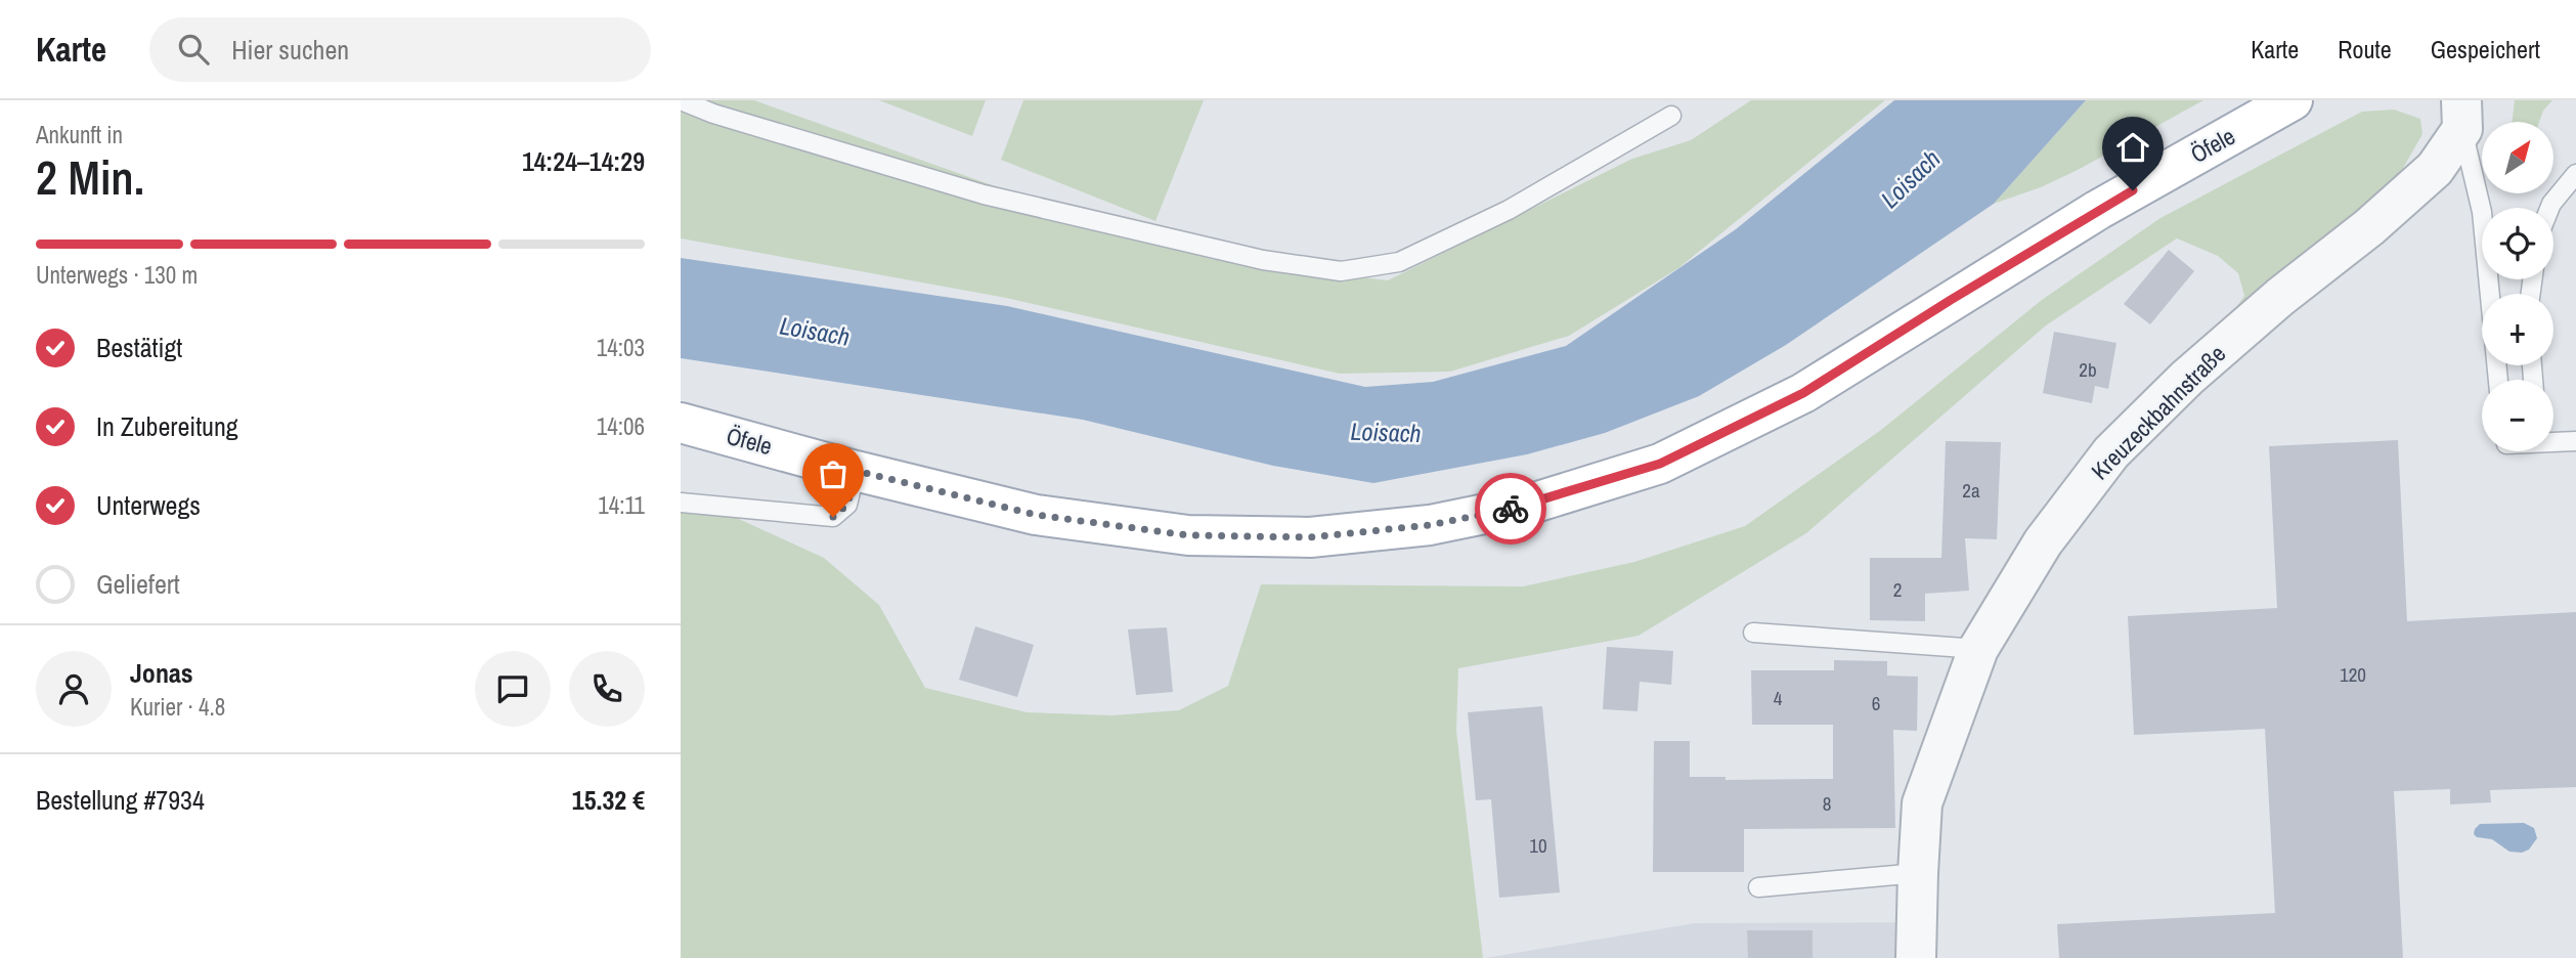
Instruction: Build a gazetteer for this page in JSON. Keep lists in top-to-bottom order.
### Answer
{
  "streets": {
    "main road": ["Öfele"],
    "street": ["Kreuzeckbahnstraße"]
  },
  "water": ["Loisach"],
  "house_numbers": [
    "2b",
    "2a",
    "2",
    "120",
    "4",
    "6",
    "8",
    "10"
  ],
  "north": "top right",
  "page": {
    "header": "Karte",
    "search": "Hier suchen",
    "nav": ["Karte", "Route", "Gespeichert"],
    "heading": ["2 Min.", "Ankunft in", "14:24–14:29"],
    "panel": [
      "Jonas",
      "Kurier · 4.8",
      "Bestellung #7934",
      "15.32 €"
    ],
    "map_buttons": ["+", "−"],
    "bar": "Unterwegs · 130 m",
    "list": [
      ["Bestätigt", "14:03"],
      ["In Zubereitung", "14:06"],
      ["Unterwegs", "14:11"],
      "Geliefert"
    ]
  }
}
